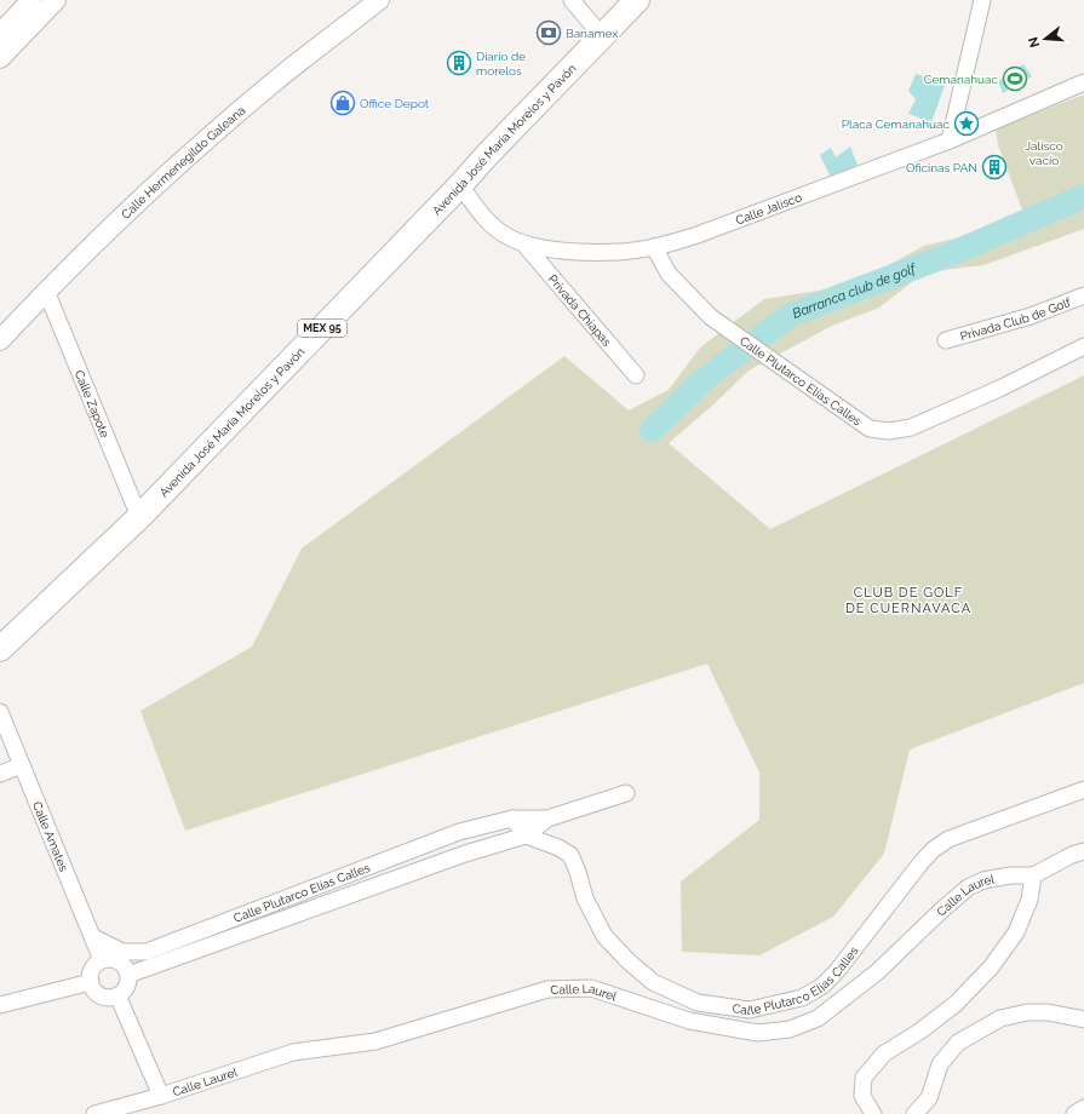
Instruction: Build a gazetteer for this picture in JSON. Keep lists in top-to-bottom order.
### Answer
{
  "streets": {
    "main road": ["Avenida José María Morelos y Pavón", "MEX 95"],
    "street": [
      "Calle Hermenegildo Galeana",
      "Calle Jalisco",
      "Privada Chiapas",
      "Privada Club de Golf",
      "Calle Plutarco Elías Calles",
      "Calle Zapote",
      "Calle Amates",
      "Calle Laurel"
    ]
  },
  "crossings": [
    ["Avenida José María Morelos y Pavón", "Calle Jalisco"],
    ["Avenida José María Morelos y Pavón", "Calle Zapote"],
    ["Calle Hermenegildo Galeana", "Calle Zapote"],
    ["Calle Jalisco", "Privada Chiapas"],
    ["Calle Jalisco", "Calle Plutarco Elías Calles"],
    ["Calle Plutarco Elías Calles", "Calle Amates"]
  ],
  "districts": ["CLUB DE GOLF DE CUERNAVACA"],
  "water": ["Barranca club de golf"],
  "parks": ["Jalisco vacío"],
  "places": {
    "bank": ["Banamex"],
    "building": ["Diario de morelos", "Oficinas PAN"],
    "sports": ["Cemanahuac"],
    "shop": ["Office Depot"],
    "place": ["Placa Cemanahuac"]
  },
  "north": "left"
}
